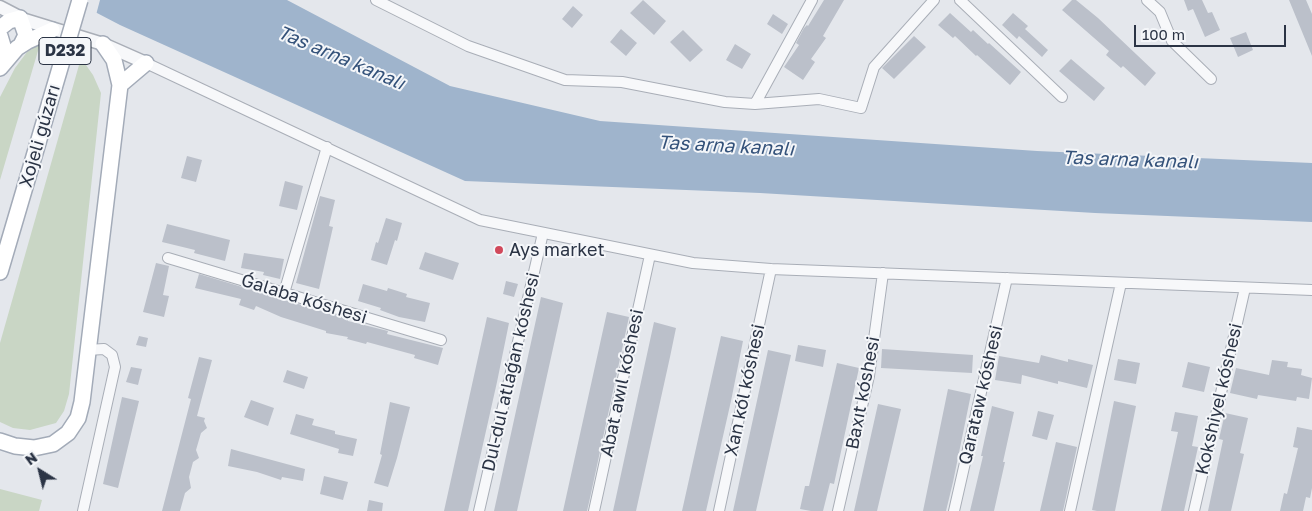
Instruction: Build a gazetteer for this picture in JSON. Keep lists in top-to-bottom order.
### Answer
{
  "streets": {
    "main road": ["D232", "Xojeli gúzarı"],
    "street": [
      "Ǵalaba kóshesi",
      "Dul-dul atlaǵan kóshesi",
      "Abat awıl kóshesi",
      "Xan kól kóshesi",
      "Baxıt kóshesi",
      "Qarataw kóshesi",
      "Kokshiyel kóshesi"
    ]
  },
  "water": ["Tas arna kanalı"],
  "places": ["Ays market"],
  "scale_bar": "100 m",
  "north": "top left"
}
